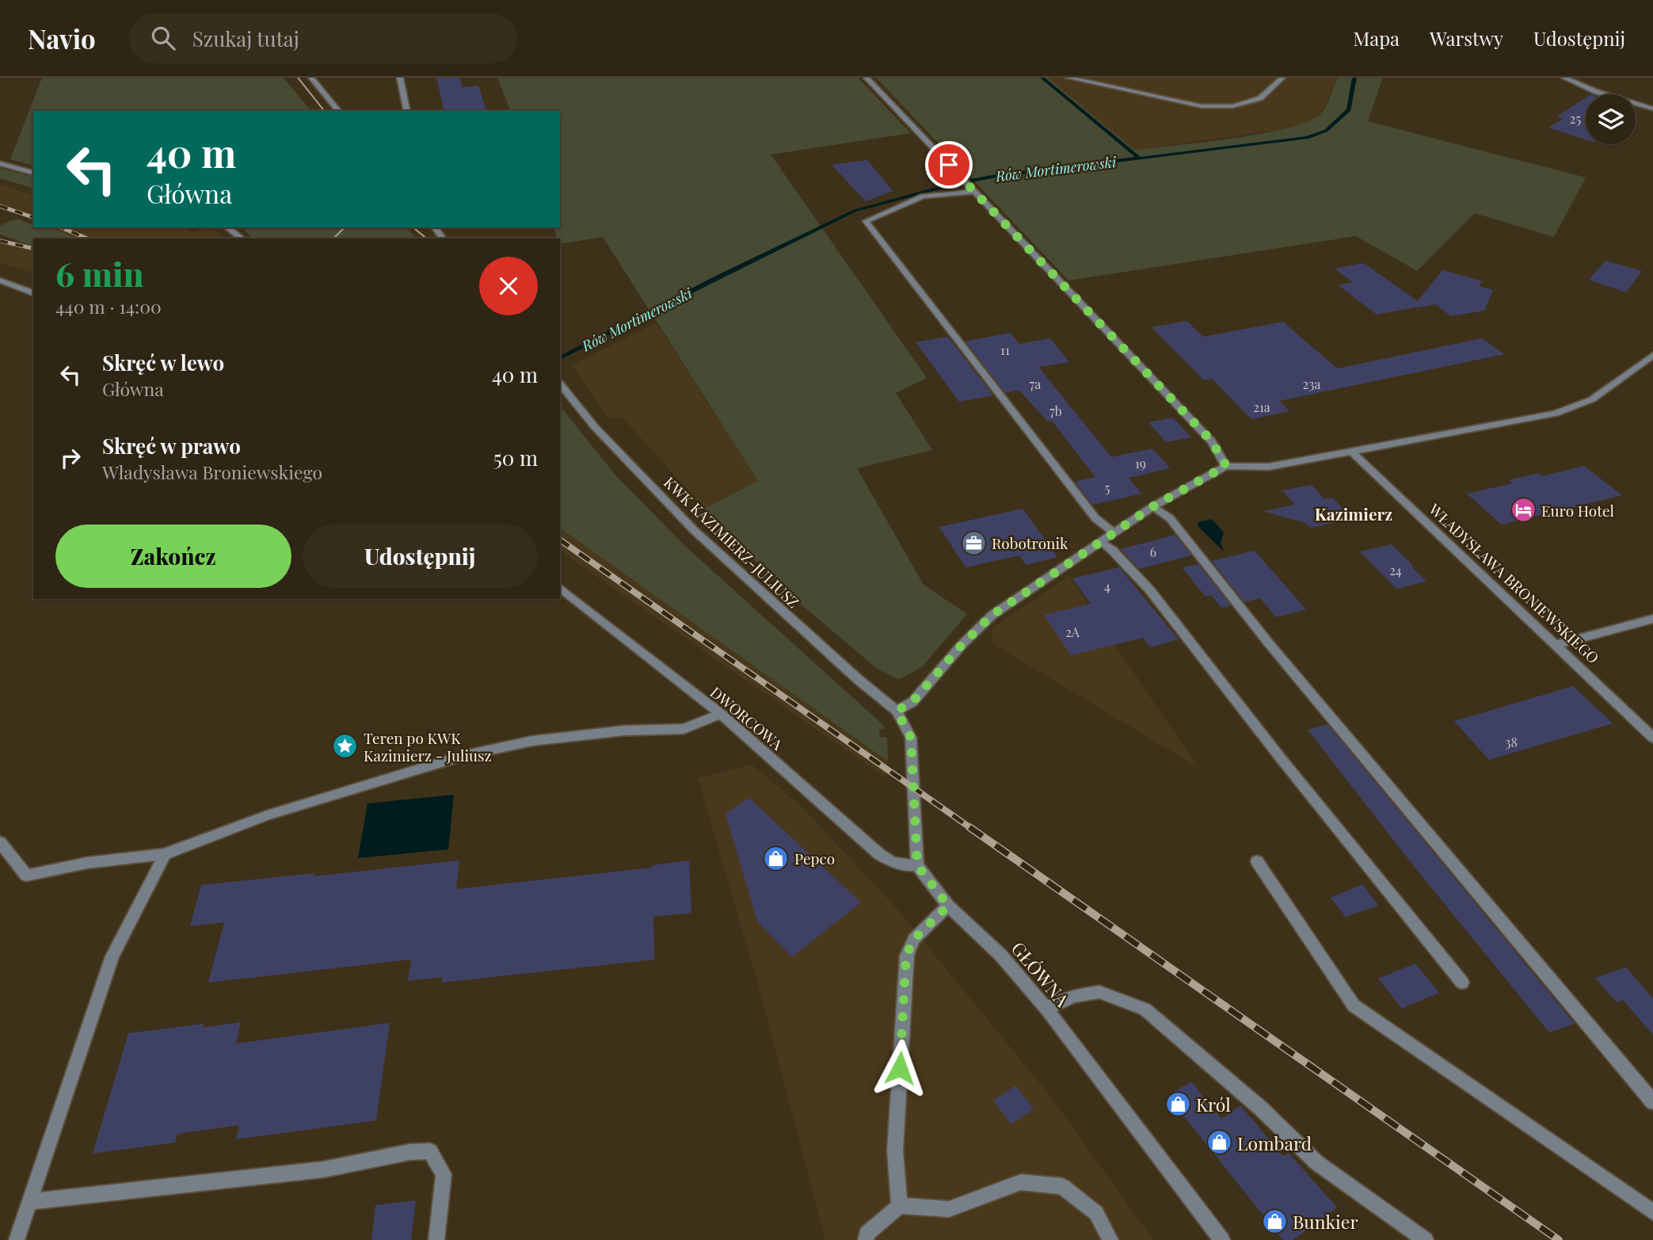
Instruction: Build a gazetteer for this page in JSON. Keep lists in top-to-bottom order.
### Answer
{
  "streets": {
    "street": [
      "KWK KAZIMIERZ-JULIUSZ",
      "WŁADYSŁAWA BRONIEWSKIEGO",
      "DWORCOWA",
      "GŁÓWNA"
    ]
  },
  "crossings": [
    ["DWORCOWA", "GŁÓWNA"]
  ],
  "districts": ["Kazimierz"],
  "water": ["Rów Mortimerowski"],
  "places": {
    "hotel": ["Euro Hotel"],
    "office": ["Robotronik"],
    "place": ["Teren po KWK Kazimierz - Juliusz"],
    "shop": [
      "Pepco",
      "Król",
      "Lombard",
      "Bunkier"
    ]
  },
  "house_numbers": [
    "25",
    "11",
    "7a",
    "23a",
    "21a",
    "7b",
    "19",
    "5",
    "6",
    "24",
    "4",
    "2A",
    "38"
  ],
  "page": {
    "header": "Navio",
    "search": "Szukaj tutaj",
    "nav": ["Mapa", "Warstwy", "Udostępnij"],
    "turn": ["40 m", "Główna"],
    "heading": ["6 min", "440 m · 14:00"],
    "list": [
      {
        "name": "Skręć w lewo",
        "note": "Główna",
        "value": "40 m"
      },
      {
        "name": "Skręć w prawo",
        "note": "Władysława Broniewskiego",
        "value": "50 m"
      }
    ],
    "buttons": ["Zakończ", "Udostępnij"]
  }
}
